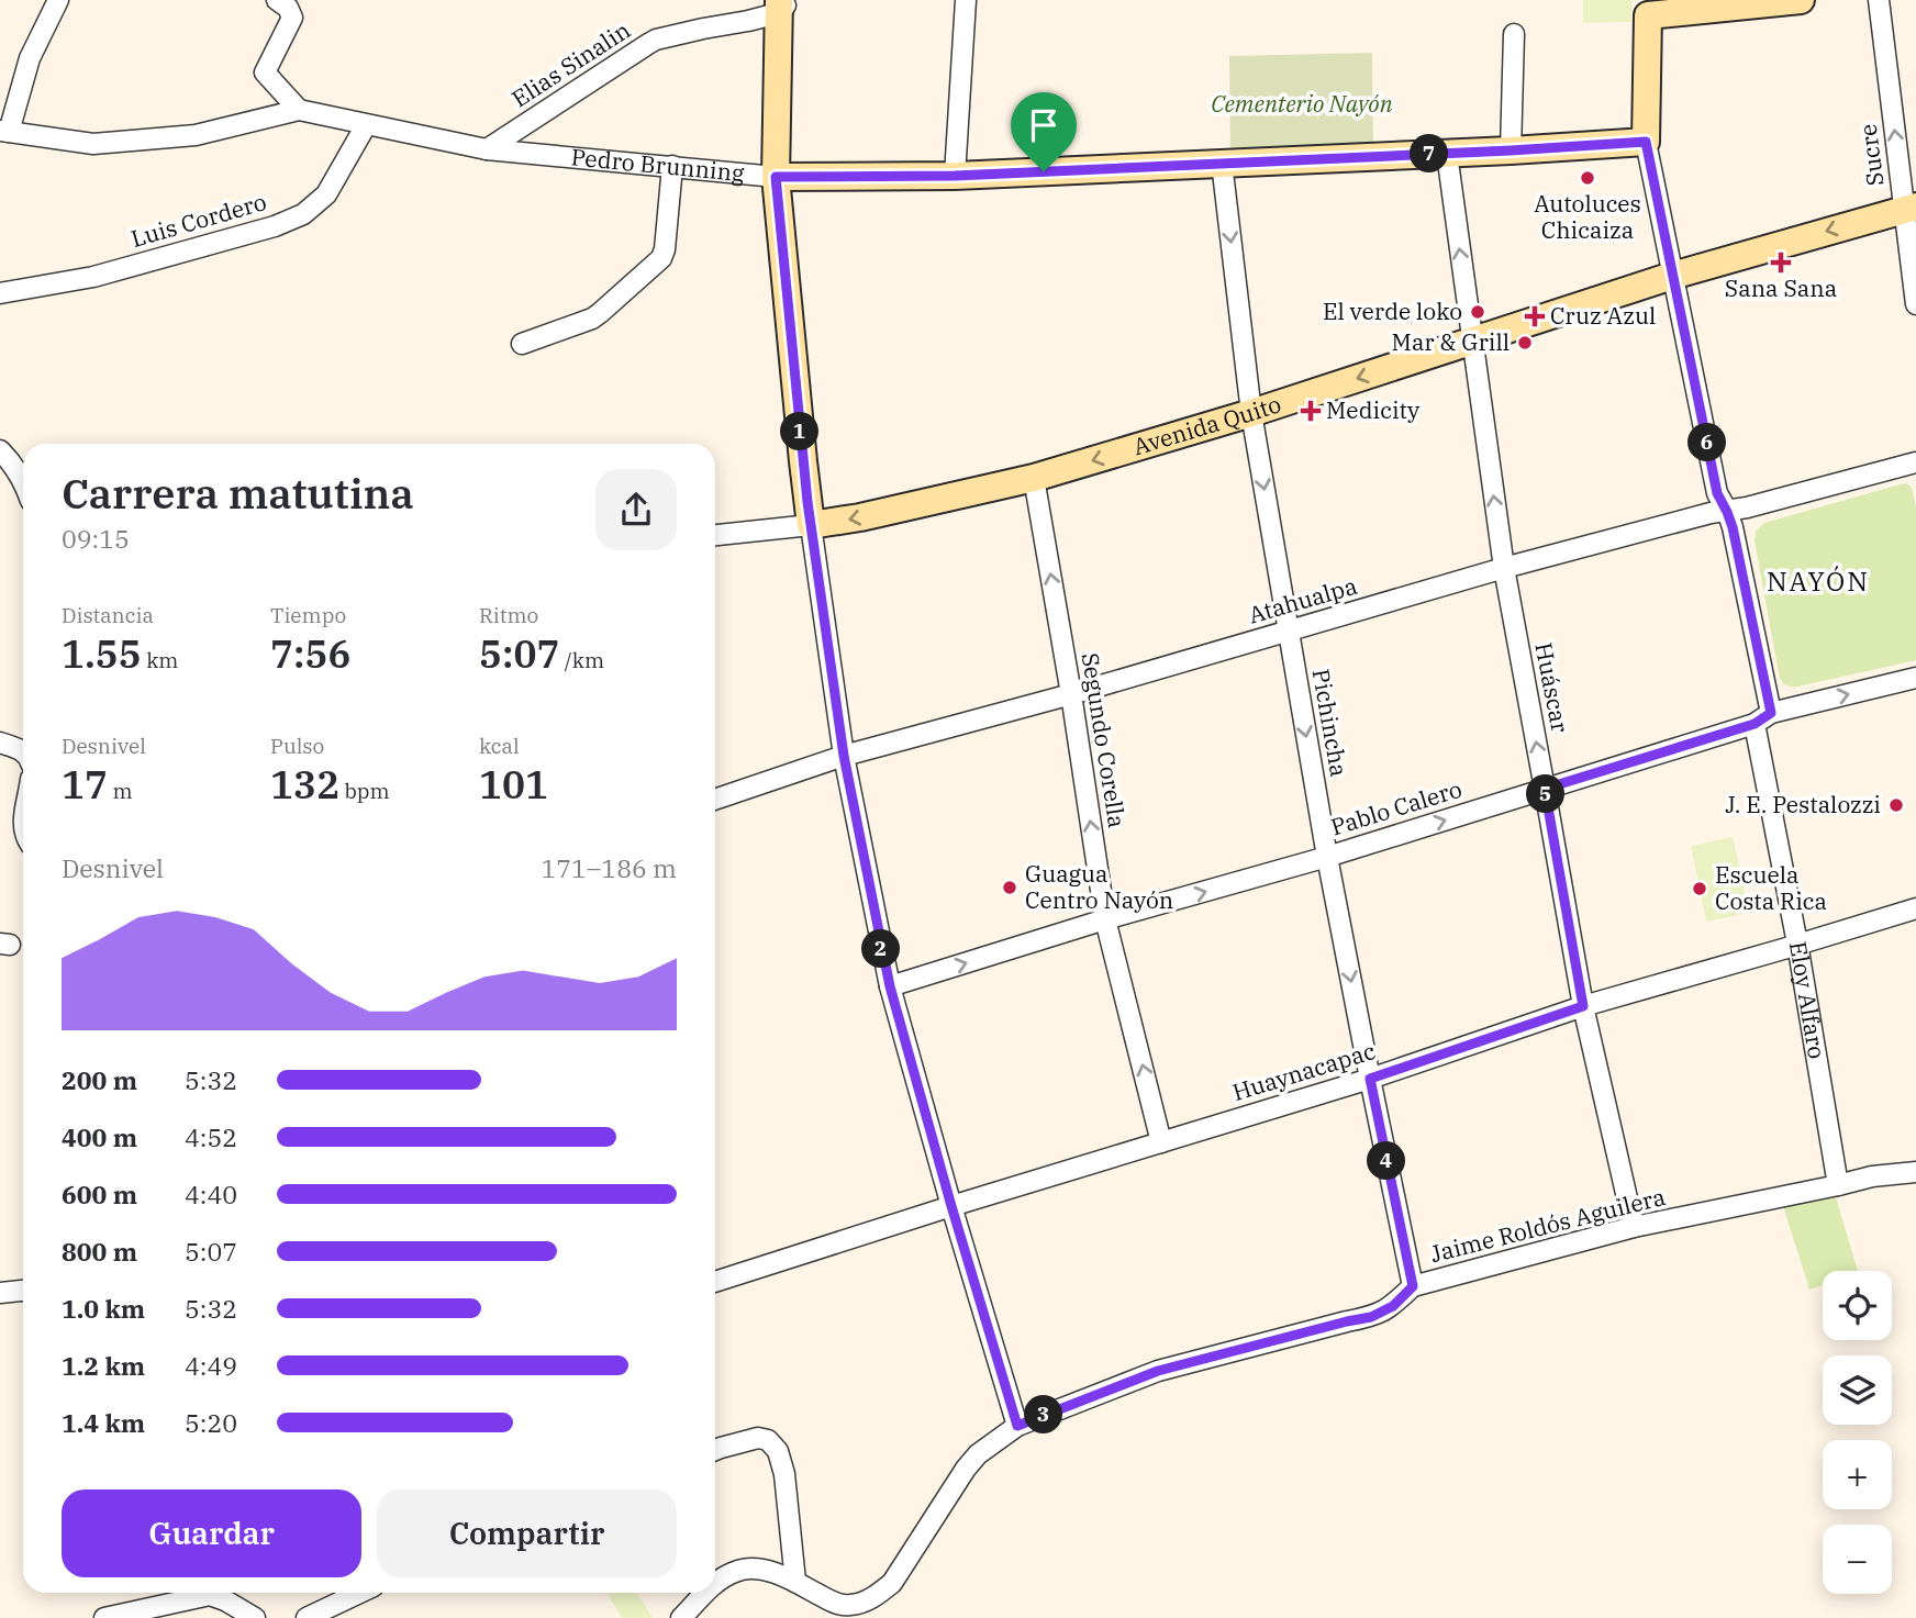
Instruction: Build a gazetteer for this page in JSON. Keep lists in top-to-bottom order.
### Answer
{
  "streets": {
    "street": [
      "Elias Sinalin",
      "Sucre",
      "Pedro Brunning",
      "Luis Cordero",
      "Avenida Quito",
      "Atahualpa",
      "Huáscar",
      "Pichincha",
      "Segundo Corella",
      "Pablo Calero",
      "Eloy Alfaro",
      "Huaynacapac",
      "Jaime Roldós Aguilera"
    ]
  },
  "crossings": [
    ["Elias Sinalin", "Pedro Brunning"],
    ["Sucre", "Avenida Quito"],
    ["Pedro Brunning", "Luis Cordero"],
    ["Pedro Brunning", "Huáscar"],
    ["Pedro Brunning", "Pichincha"],
    ["Pedro Brunning", "Eloy Alfaro"],
    ["Avenida Quito", "Huáscar"],
    ["Avenida Quito", "Pichincha"],
    ["Avenida Quito", "Segundo Corella"],
    ["Avenida Quito", "Eloy Alfaro"],
    ["Atahualpa", "Huáscar"],
    ["Atahualpa", "Pichincha"],
    ["Atahualpa", "Segundo Corella"],
    ["Atahualpa", "Eloy Alfaro"],
    ["Huáscar", "Pablo Calero"],
    ["Huáscar", "Huaynacapac"],
    ["Huáscar", "Jaime Roldós Aguilera"],
    ["Pichincha", "Pablo Calero"],
    ["Pichincha", "Huaynacapac"],
    ["Pichincha", "Jaime Roldós Aguilera"],
    ["Segundo Corella", "Pablo Calero"],
    ["Segundo Corella", "Huaynacapac"],
    ["Pablo Calero", "Eloy Alfaro"],
    ["Eloy Alfaro", "Huaynacapac"],
    ["Eloy Alfaro", "Jaime Roldós Aguilera"]
  ],
  "one_way": [
    "Sucre",
    "Avenida Quito",
    "Huáscar",
    "Pichincha",
    "Segundo Corella",
    "Pablo Calero"
  ],
  "districts": ["NAYÓN"],
  "parks": ["Cementerio Nayón"],
  "places": {
    "other": [
      "Autoluces Chicaiza",
      "El verde loko",
      "Mar & Grill",
      "J. E. Pestalozzi",
      "Guagua Centro Nayón",
      "Escuela Costa Rica"
    ],
    "health": ["Sana Sana", "Cruz Azul", "Medicity"]
  },
  "page": {
    "pins": [
      "7",
      "1",
      "6",
      "5",
      "2",
      "4",
      "3"
    ],
    "heading": ["Carrera matutina", "09:15"],
    "stats": [
      ["Distancia", "1.55 km"],
      ["Tiempo", "7:56"],
      ["Ritmo", "5:07 /km"],
      ["Desnivel", "17 m"],
      ["Pulso", "132 bpm"],
      ["kcal", "101"]
    ],
    "chart": ["Desnivel", "171–186 m"],
    "list": [
      {
        "name": "200 m",
        "note": "5:32"
      },
      {
        "name": "400 m",
        "note": "4:52"
      },
      {
        "name": "600 m",
        "note": "4:40"
      },
      {
        "name": "800 m",
        "note": "5:07"
      },
      {
        "name": "1.0 km",
        "note": "5:32"
      },
      {
        "name": "1.2 km",
        "note": "4:49"
      },
      {
        "name": "1.4 km",
        "note": "5:20"
      }
    ],
    "map_buttons": ["+", "−"],
    "buttons": ["Guardar", "Compartir"]
  }
}
